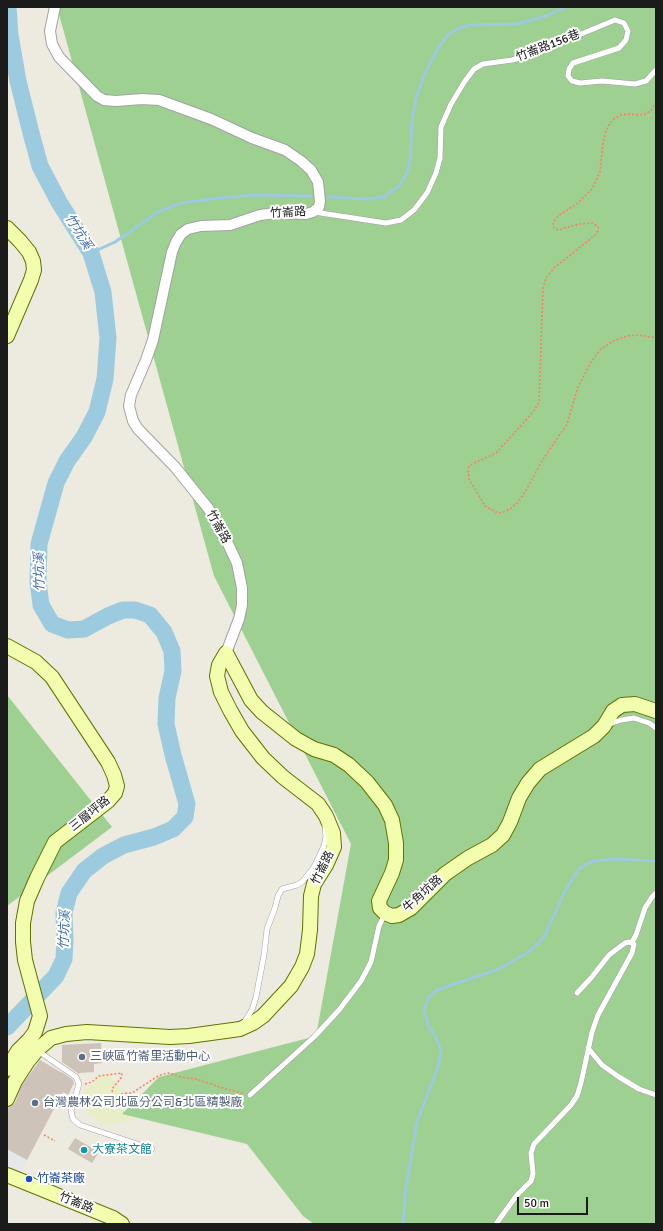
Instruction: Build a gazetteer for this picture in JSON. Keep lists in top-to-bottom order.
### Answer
{
  "streets": {
    "street": ["竹崙路", "三層坪路", "牛角坑路"],
    "lane": ["竹崙路156巷"]
  },
  "crossings": [
    ["竹崙路156巷", "竹崙路"],
    ["竹崙路", "牛角坑路"]
  ],
  "water": ["竹坑溪"],
  "places": [
    "三峽區竹崙里活動中心",
    "台灣農林公司北區分公司&北區精製廠",
    "大寮茶文館",
    "竹崙茶廠"
  ],
  "scale_bar": "50 m"
}
